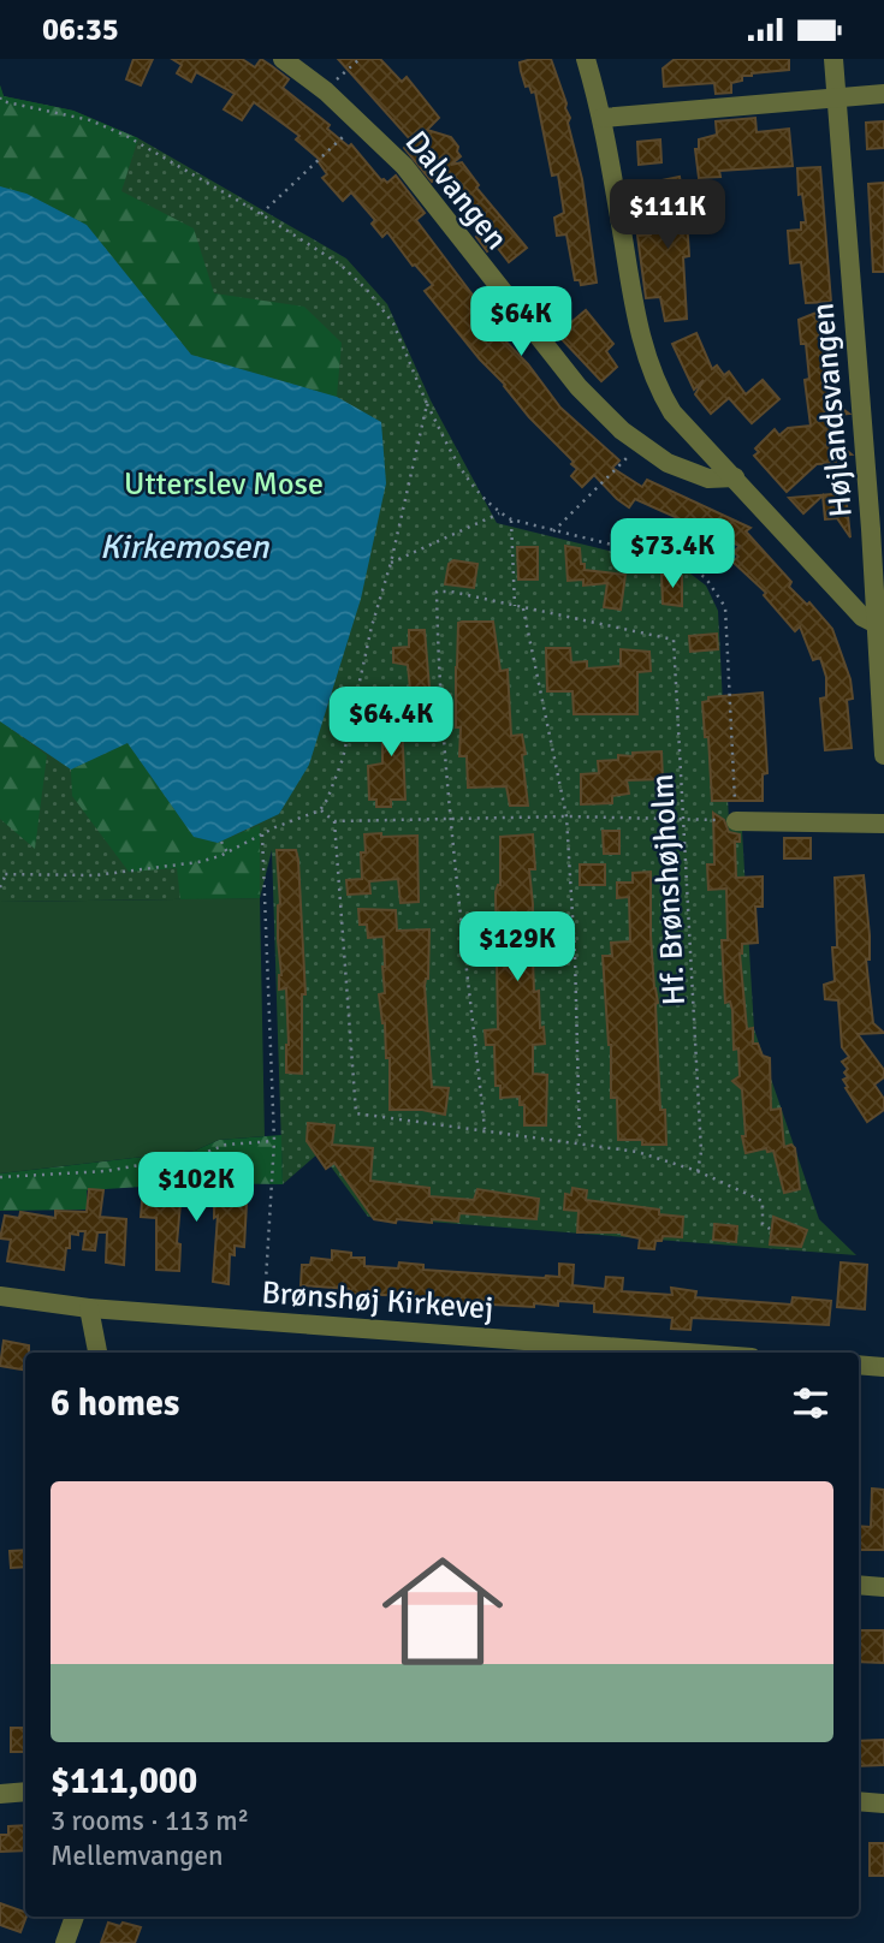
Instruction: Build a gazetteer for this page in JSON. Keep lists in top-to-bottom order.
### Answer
{
  "streets": {
    "street": ["Dalvangen", "Højlandsvangen", "Brønshøj Kirkevej"],
    "path": ["Hf. Brønshøjholm"]
  },
  "water": ["Kirkemosen"],
  "parks": ["Utterslev Mose"],
  "page": {
    "status": "06:35",
    "price": [
      "$111K",
      "$64K",
      "$73.4K",
      "$64.4K",
      "$129K",
      "$102K"
    ],
    "heading": "6 homes",
    "list": [
      {
        "name": "$111,000",
        "note": "3 rooms · 113 m² · Mellemvangen"
      }
    ]
  }
}
